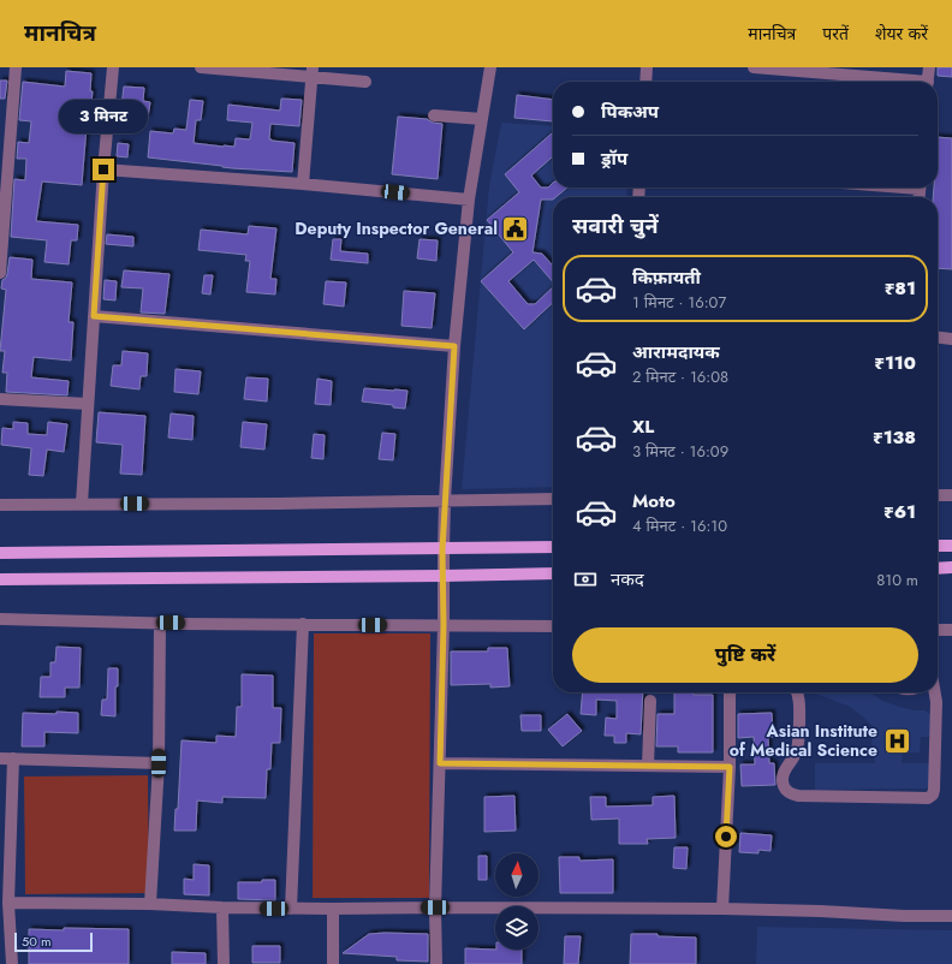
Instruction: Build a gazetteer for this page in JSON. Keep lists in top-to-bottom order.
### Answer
{
  "places": {
    "public building": ["Deputy Inspector General"],
    "hospital": ["Asian Institute of Medical Science"]
  },
  "scale_bar": "50 m",
  "north": "top",
  "page": {
    "header": "मानचित्र",
    "nav": ["मानचित्र", "परतें", "शेयर करें"],
    "banner": ["पिकअप", "ड्रॉप"],
    "bubble": "3 मिनट",
    "heading": "सवारी चुनें",
    "list": [
      {
        "name": "किफ़ायती",
        "note": "1 मिनट · 16:07",
        "value": "₹81"
      },
      {
        "name": "आरामदायक",
        "note": "2 मिनट · 16:08",
        "value": "₹110"
      },
      {
        "name": "XL",
        "note": "3 मिनट · 16:09",
        "value": "₹138"
      },
      {
        "name": "Moto",
        "note": "4 मिनट · 16:10",
        "value": "₹61"
      }
    ],
    "pay": ["नकद", "810 m"],
    "buttons": "पुष्टि करें",
    "scale": "50 m"
  }
}
